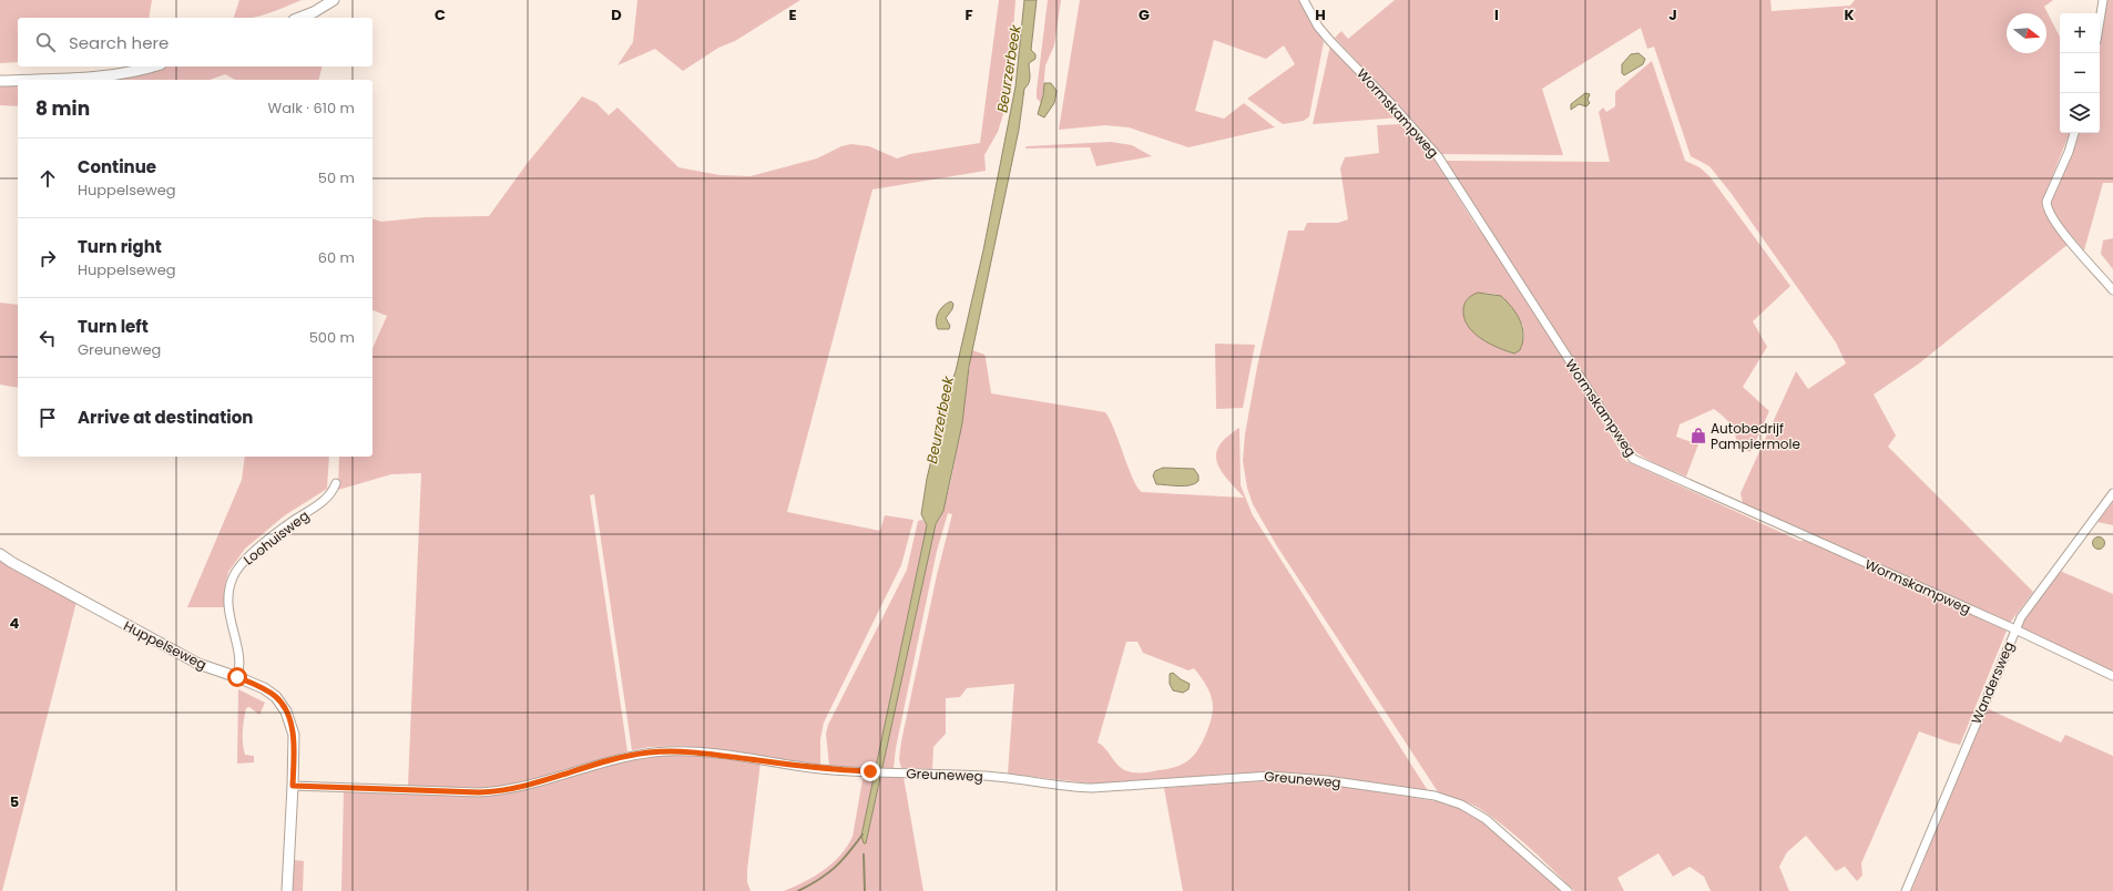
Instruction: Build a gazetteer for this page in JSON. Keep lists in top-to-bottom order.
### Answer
{
  "streets": {
    "street": [
      "Wormskampweg",
      "Loohuisweg",
      "Huppelseweg",
      "Wandersweg",
      "Greuneweg"
    ]
  },
  "crossings": [
    ["Wormskampweg", "Wandersweg"],
    ["Loohuisweg", "Huppelseweg"],
    ["Huppelseweg", "Greuneweg"]
  ],
  "water": ["Beurzerbeek"],
  "places": {
    "shop": ["Autobedrijf Pampiermole"]
  },
  "north": "right",
  "page": {
    "map_buttons": ["+", "−"],
    "search": "Search here",
    "heading": ["8 min", "Walk · 610 m"],
    "list": [
      ["Continue", "Huppelseweg", "50 m"],
      ["Turn right", "Huppelseweg", "60 m"],
      ["Turn left", "Greuneweg", "500 m"],
      "Arrive at destination"
    ]
  },
  "grid": {
    "columns": [
      "C",
      "D",
      "E",
      "F",
      "G",
      "H",
      "I",
      "J",
      "K"
    ],
    "rows": ["4", "5"]
  }
}
